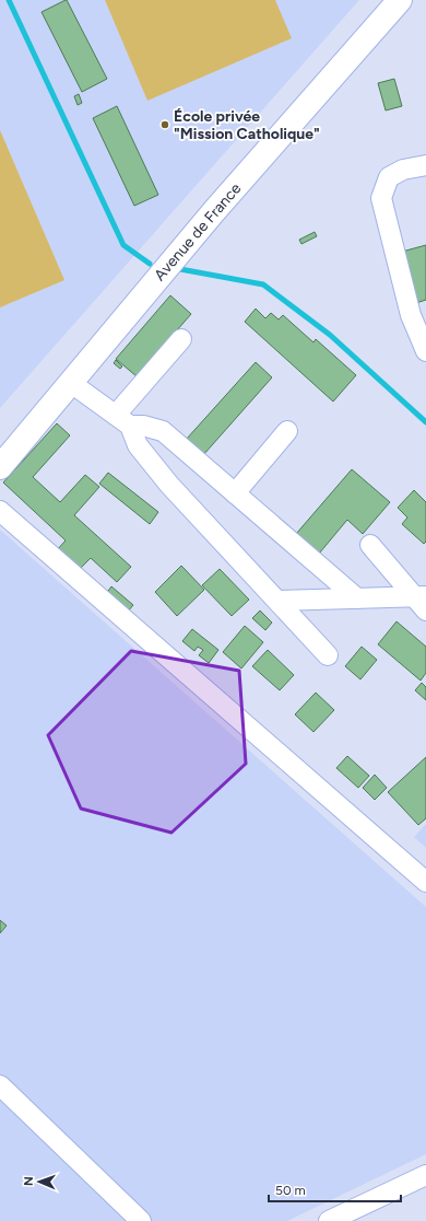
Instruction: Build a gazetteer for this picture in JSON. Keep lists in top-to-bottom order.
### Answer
{
  "streets": {
    "main road": ["Avenue de France"]
  },
  "places": ["École privée \"Mission Catholique\""],
  "scale_bar": "50 m",
  "north": "left"
}
